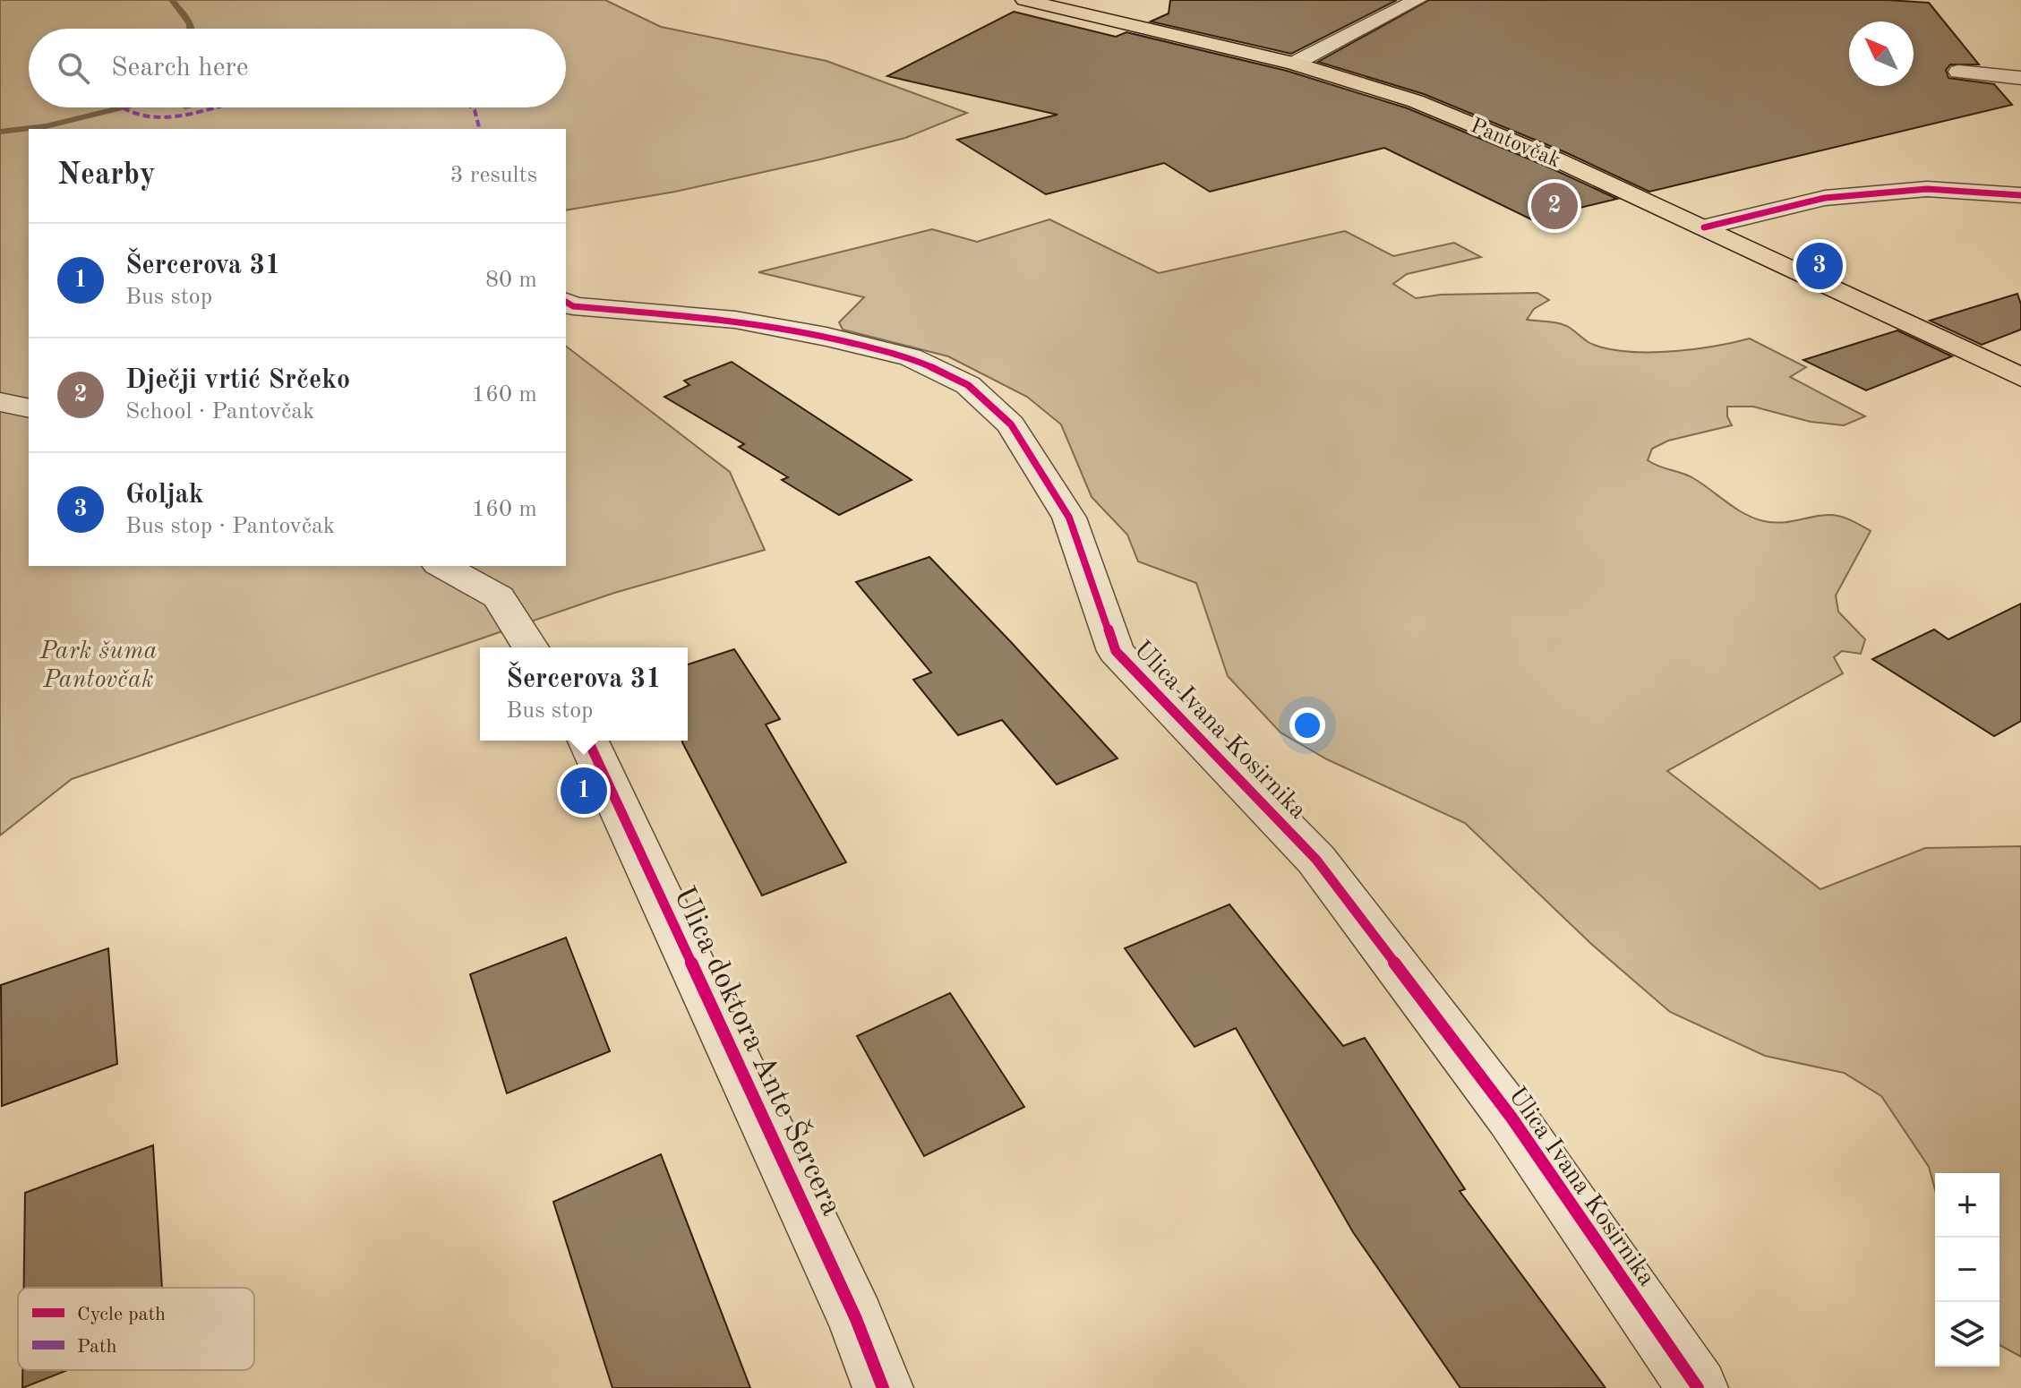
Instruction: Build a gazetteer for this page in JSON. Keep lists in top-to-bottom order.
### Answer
{
  "streets": {
    "main road": ["Pantovčak"],
    "street": ["Ulica Ivana Kosirnika", "Ulica doktora Ante Šercera"]
  },
  "parks": ["Park šuma Pantovčak"],
  "legend": ["Cycle path", "Path"],
  "north": "top left",
  "page": {
    "search": "Search here",
    "heading": ["Nearby", "3 results"],
    "pins": ["2", "3", "1"],
    "list": [
      {
        "mark": "1",
        "name": "Šercerova 31",
        "note": "Bus stop",
        "value": "80 m"
      },
      {
        "mark": "2",
        "name": "Dječji vrtić Srčeko",
        "note": "School · Pantovčak",
        "value": "160 m"
      },
      {
        "mark": "3",
        "name": "Goljak",
        "note": "Bus stop · Pantovčak",
        "value": "160 m"
      }
    ],
    "popup": ["Šercerova 31", "Bus stop"],
    "map_buttons": ["+", "−"]
  }
}
